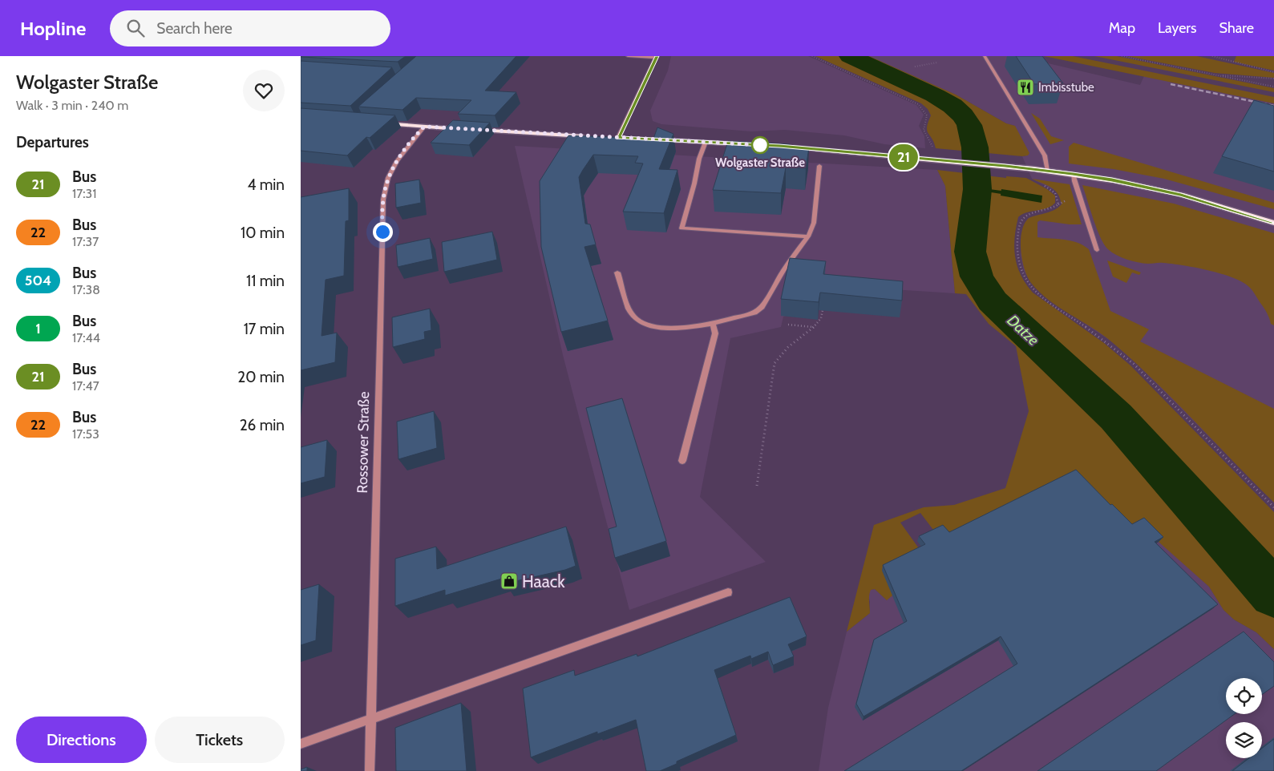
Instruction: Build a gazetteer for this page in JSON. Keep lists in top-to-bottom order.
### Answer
{
  "streets": {
    "street": ["Rossower Straße"]
  },
  "water": ["Datze"],
  "places": {
    "restaurant": ["Imbisstube"],
    "other": ["Wolgaster Straße"],
    "shop": ["Haack"]
  },
  "lines": ["bus line 21"],
  "page": {
    "header": "Hopline",
    "search": "Search here",
    "nav": ["Map", "Layers", "Share"],
    "heading": [
      ["Wolgaster Straße", "Walk · 3 min · 240 m"],
      "Departures"
    ],
    "on_map": "21",
    "list": [
      {
        "mark": "21",
        "name": "Bus",
        "note": "17:31",
        "value": "4 min"
      },
      {
        "mark": "22",
        "name": "Bus",
        "note": "17:37",
        "value": "10 min"
      },
      {
        "mark": "504",
        "name": "Bus",
        "note": "17:38",
        "value": "11 min"
      },
      {
        "mark": "1",
        "name": "Bus",
        "note": "17:44",
        "value": "17 min"
      },
      {
        "mark": "21",
        "name": "Bus",
        "note": "17:47",
        "value": "20 min"
      },
      {
        "mark": "22",
        "name": "Bus",
        "note": "17:53",
        "value": "26 min"
      }
    ],
    "buttons": ["Directions", "Tickets"]
  }
}
